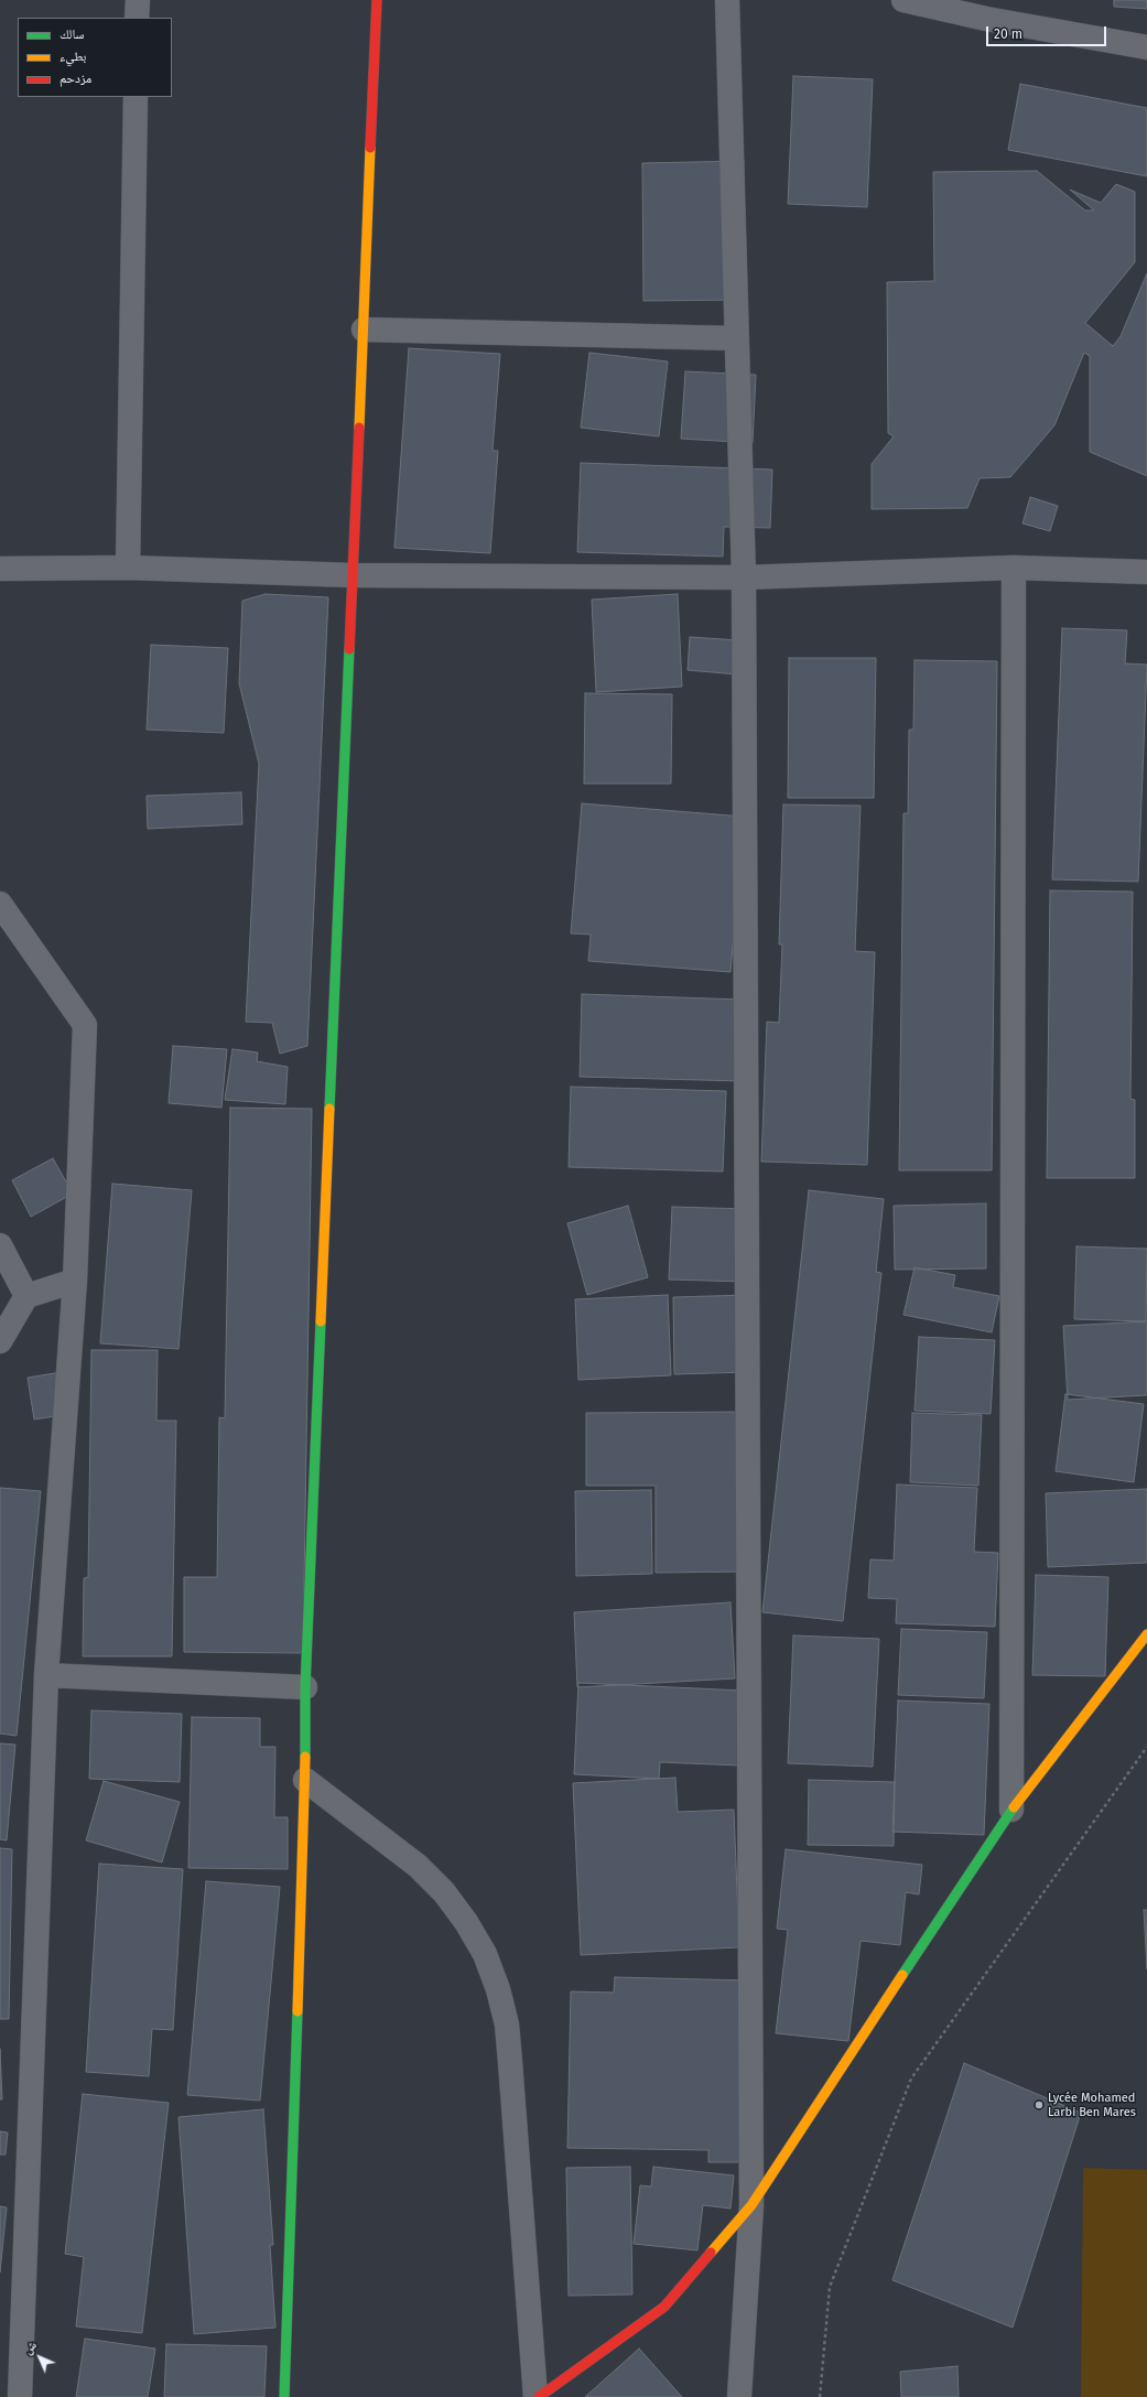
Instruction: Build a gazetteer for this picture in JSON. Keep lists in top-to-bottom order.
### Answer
{
  "places": ["Lycée Mohamed Larbi Ben Mares"],
  "legend": ["سالك", "بطيء", "مزدحم"],
  "scale_bar": "20 m",
  "north": "top left"
}
